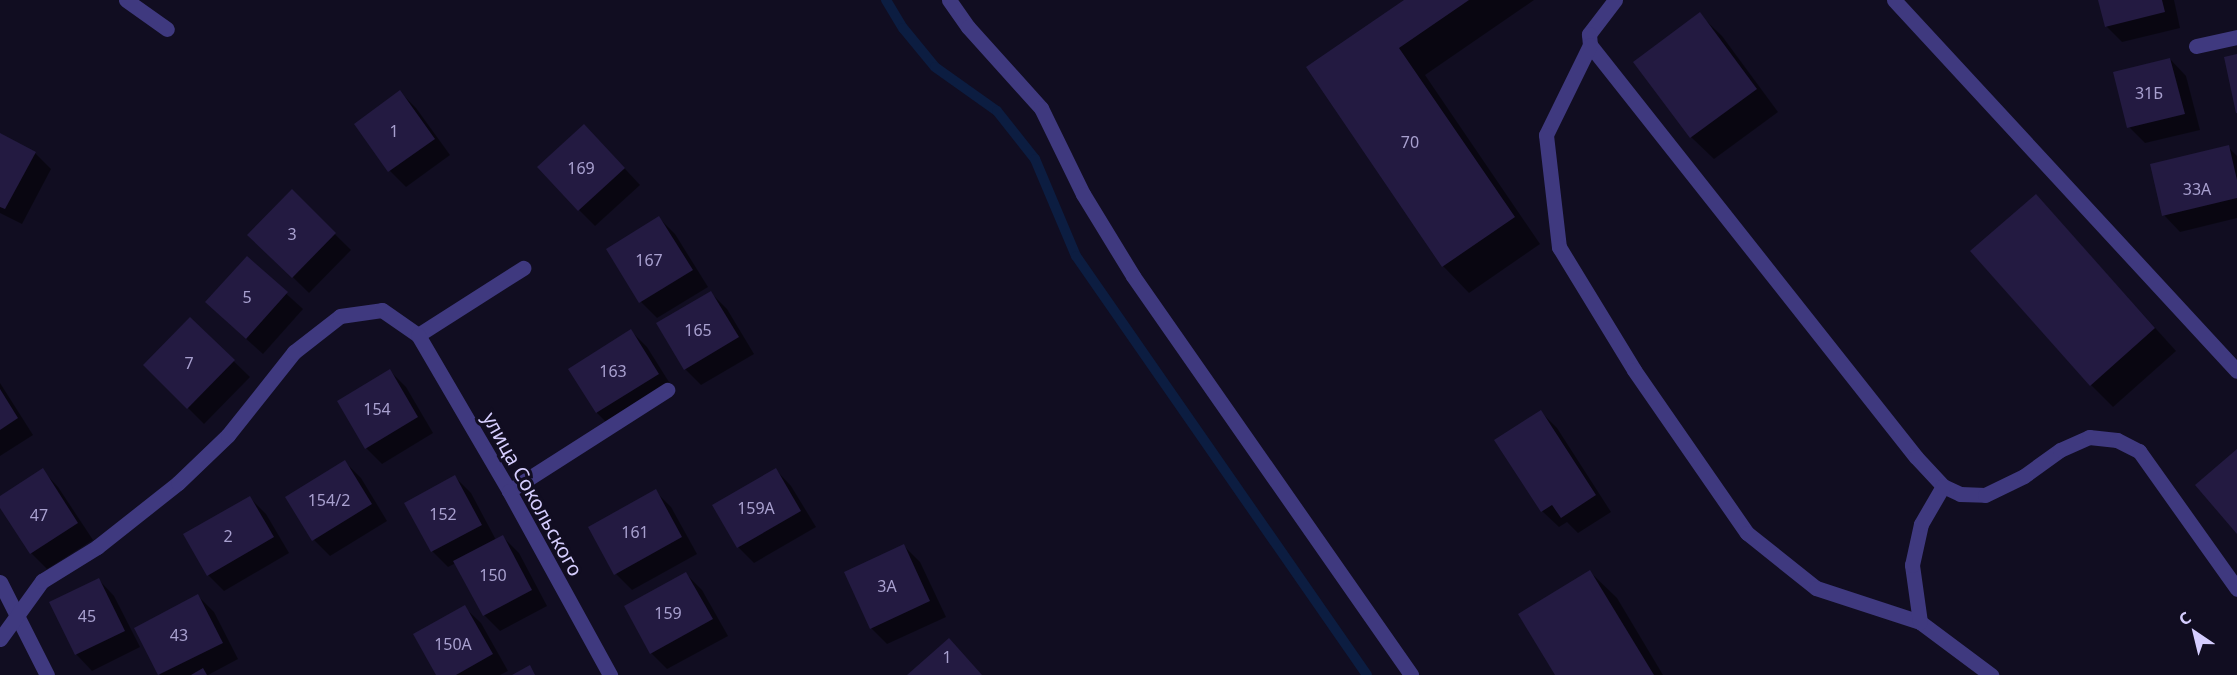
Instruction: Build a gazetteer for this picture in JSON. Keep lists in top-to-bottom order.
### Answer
{
  "streets": {
    "street": ["улица Сокольского"]
  },
  "house_numbers": [
    "31Б",
    "1",
    "70",
    "169",
    "33А",
    "3",
    "167",
    "5",
    "165",
    "7",
    "163",
    "154",
    "154/2",
    "159А",
    "152",
    "47",
    "161",
    "2",
    "150",
    "3А",
    "159",
    "45",
    "43",
    "150А",
    "1"
  ],
  "north": "top left"
}
